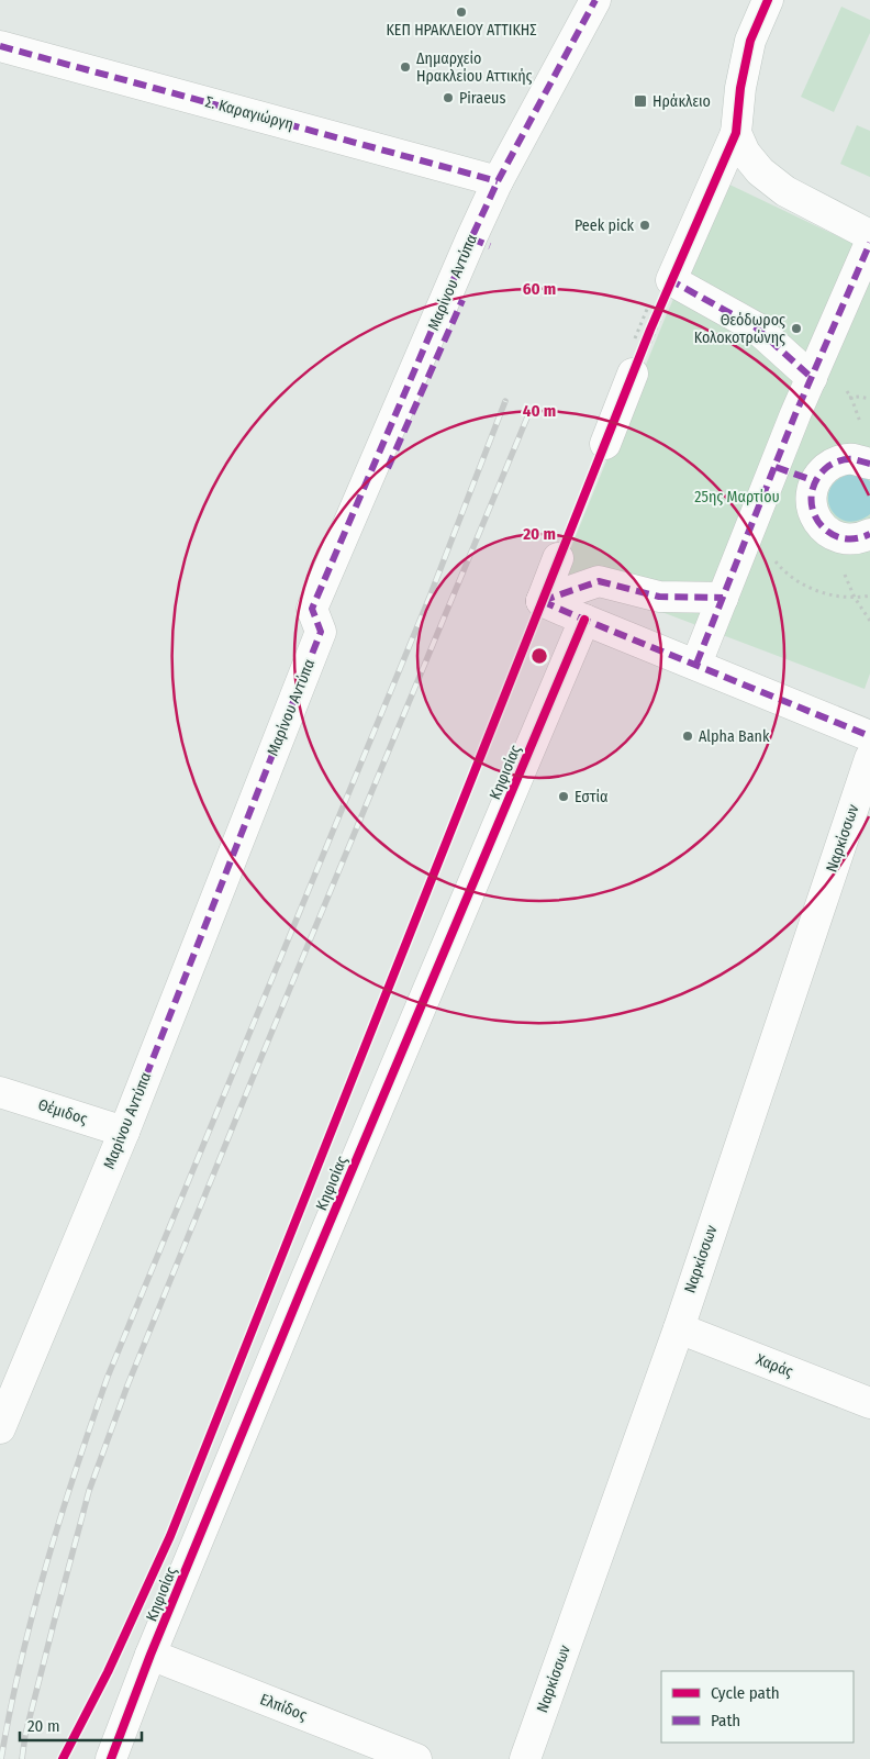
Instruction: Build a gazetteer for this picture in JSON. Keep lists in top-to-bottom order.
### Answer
{
  "streets": {
    "street": [
      "Σ. Καραγιώργη",
      "Μαρίνου Αντύπα",
      "Κηφισίας",
      "Ναρκίσσων",
      "Θέμιδος",
      "Χαράς",
      "Ελπίδος"
    ]
  },
  "crossings": [
    ["Σ. Καραγιώργη", "Μαρίνου Αντύπα"],
    ["Μαρίνου Αντύπα", "Θέμιδος"],
    ["Κηφισίας", "Ελπίδος"],
    ["Ναρκίσσων", "Χαράς"]
  ],
  "parks": ["25ης Μαρτίου"],
  "places": {
    "other": [
      "ΚΕΠ ΗΡΑΚΛΕΙΟΥ ΑΤΤΙΚΗΣ",
      "Δημαρχείο Ηρακλείου Αττικής",
      "Piraeus",
      "Peek pick",
      "Θεόδωρος Κολοκοτρώνης",
      "Alpha Bank",
      "Εστία"
    ],
    "transit": ["Ηράκλειο"]
  },
  "legend": ["Cycle path", "Path"],
  "scale_bar": "20 m",
  "rings": ["60 m", "40 m", "20 m"]
}
